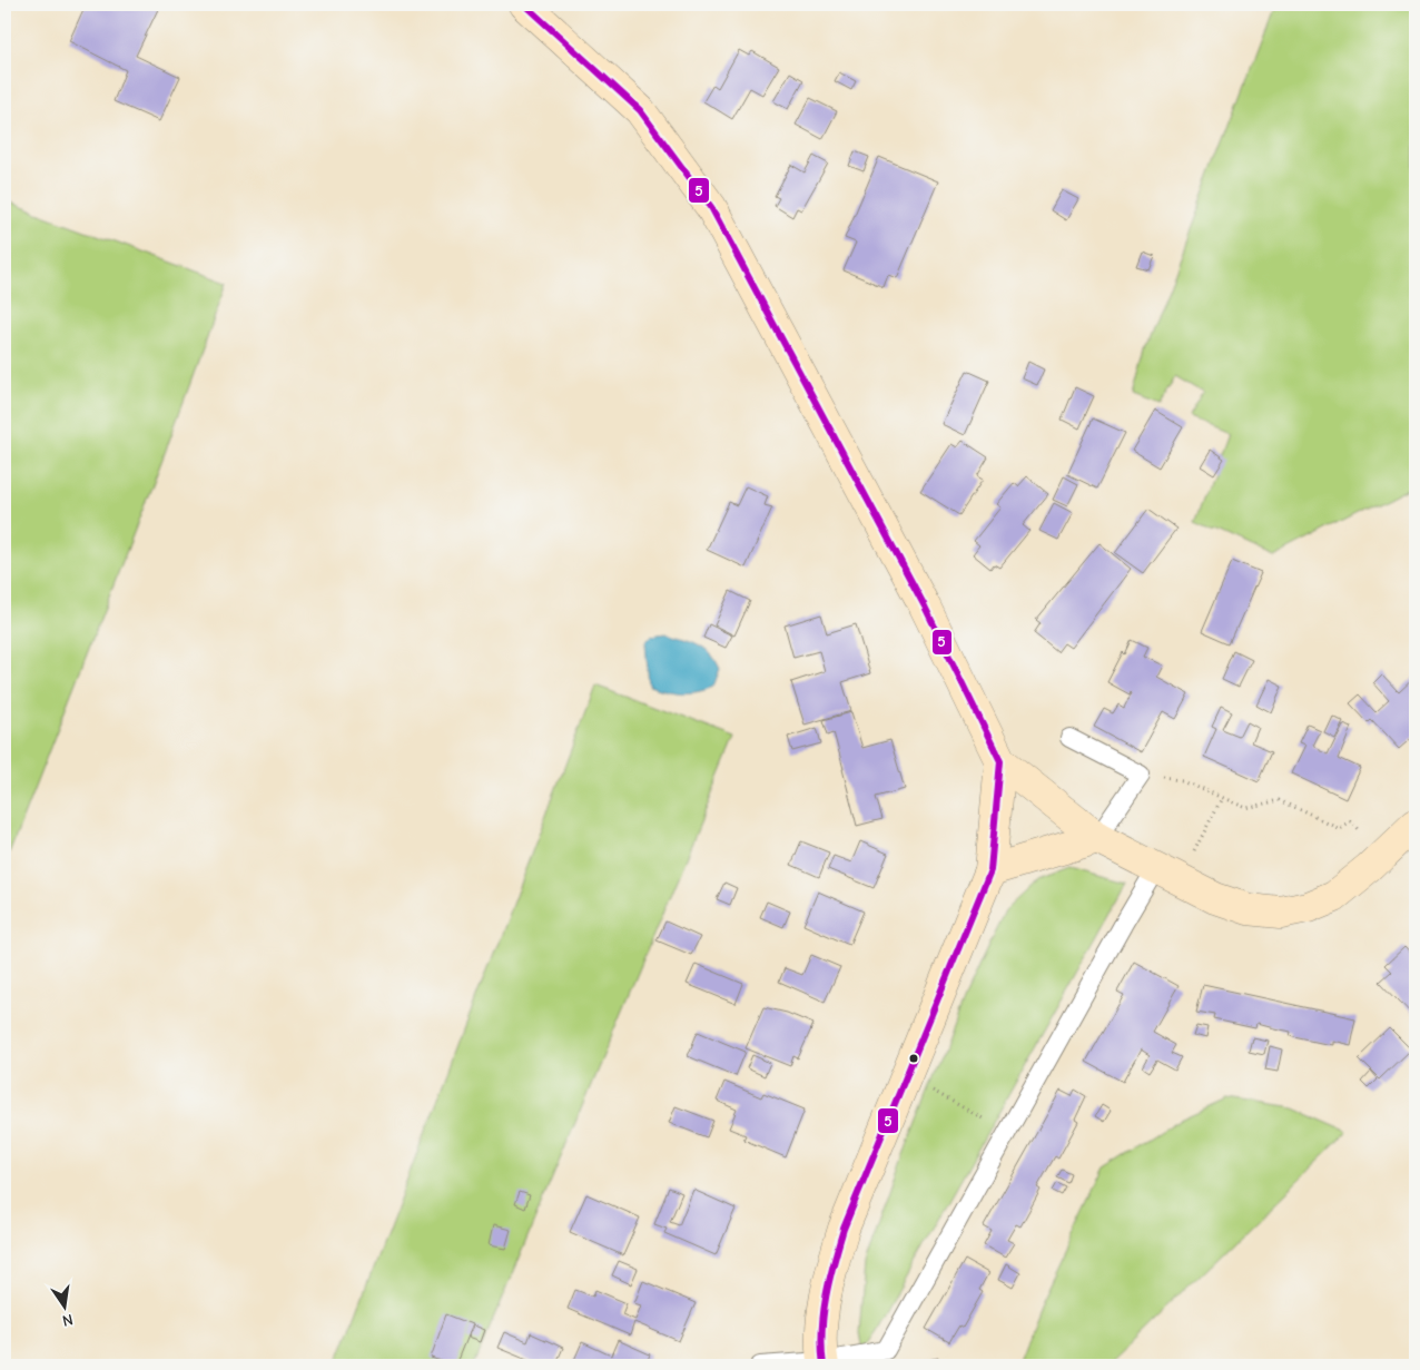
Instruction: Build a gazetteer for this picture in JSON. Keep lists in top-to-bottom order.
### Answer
{
  "lines": ["transit line 5"],
  "north": "bottom"
}
